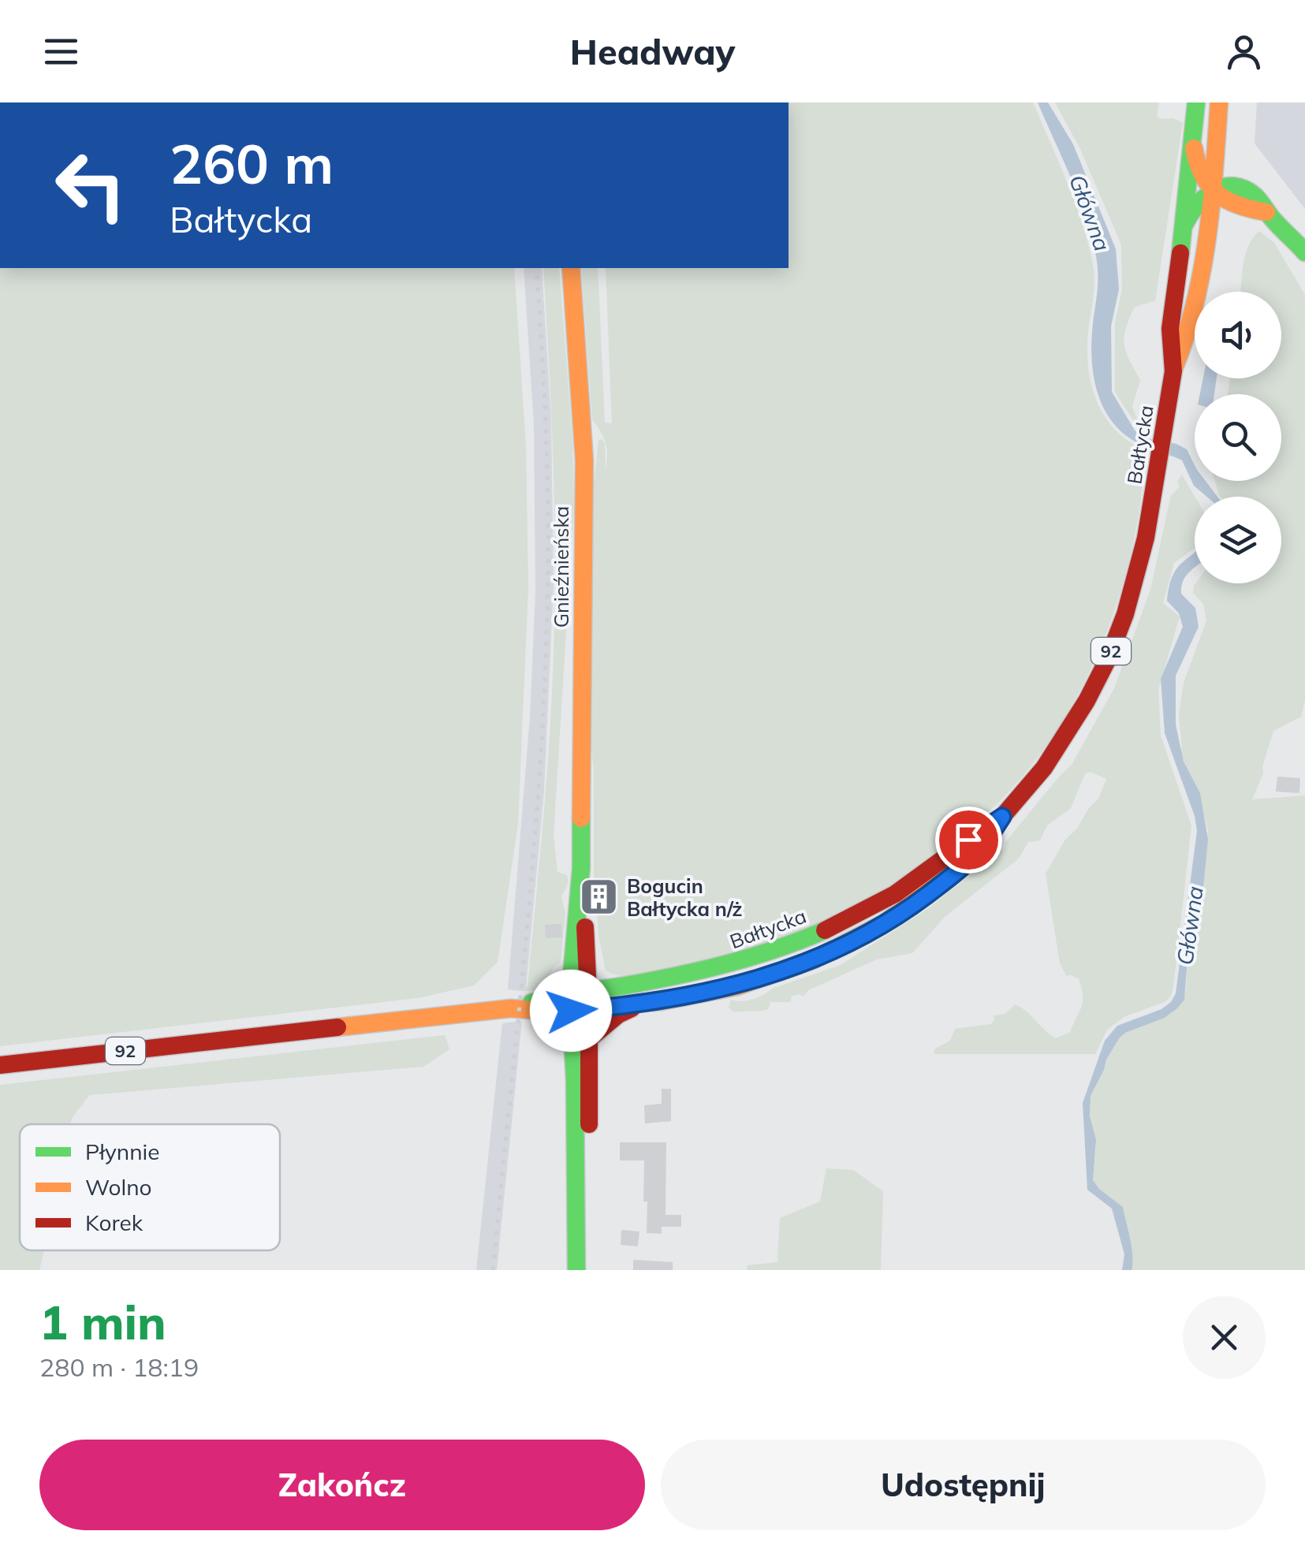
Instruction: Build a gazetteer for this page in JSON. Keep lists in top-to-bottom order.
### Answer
{
  "streets": {
    "main road": ["Bałtycka", "Gnieźnieńska", "92"]
  },
  "crossings": [
    ["Bałtycka", "Gnieźnieńska"]
  ],
  "water": ["Główna"],
  "places": {
    "building": ["Bogucin Bałtycka n/ż"]
  },
  "legend": ["Płynnie", "Wolno", "Korek"],
  "page": {
    "header": "Headway",
    "turn": ["260 m", "Bałtycka"],
    "heading": ["1 min", "280 m · 18:19"],
    "buttons": ["Zakończ", "Udostępnij"]
  }
}
